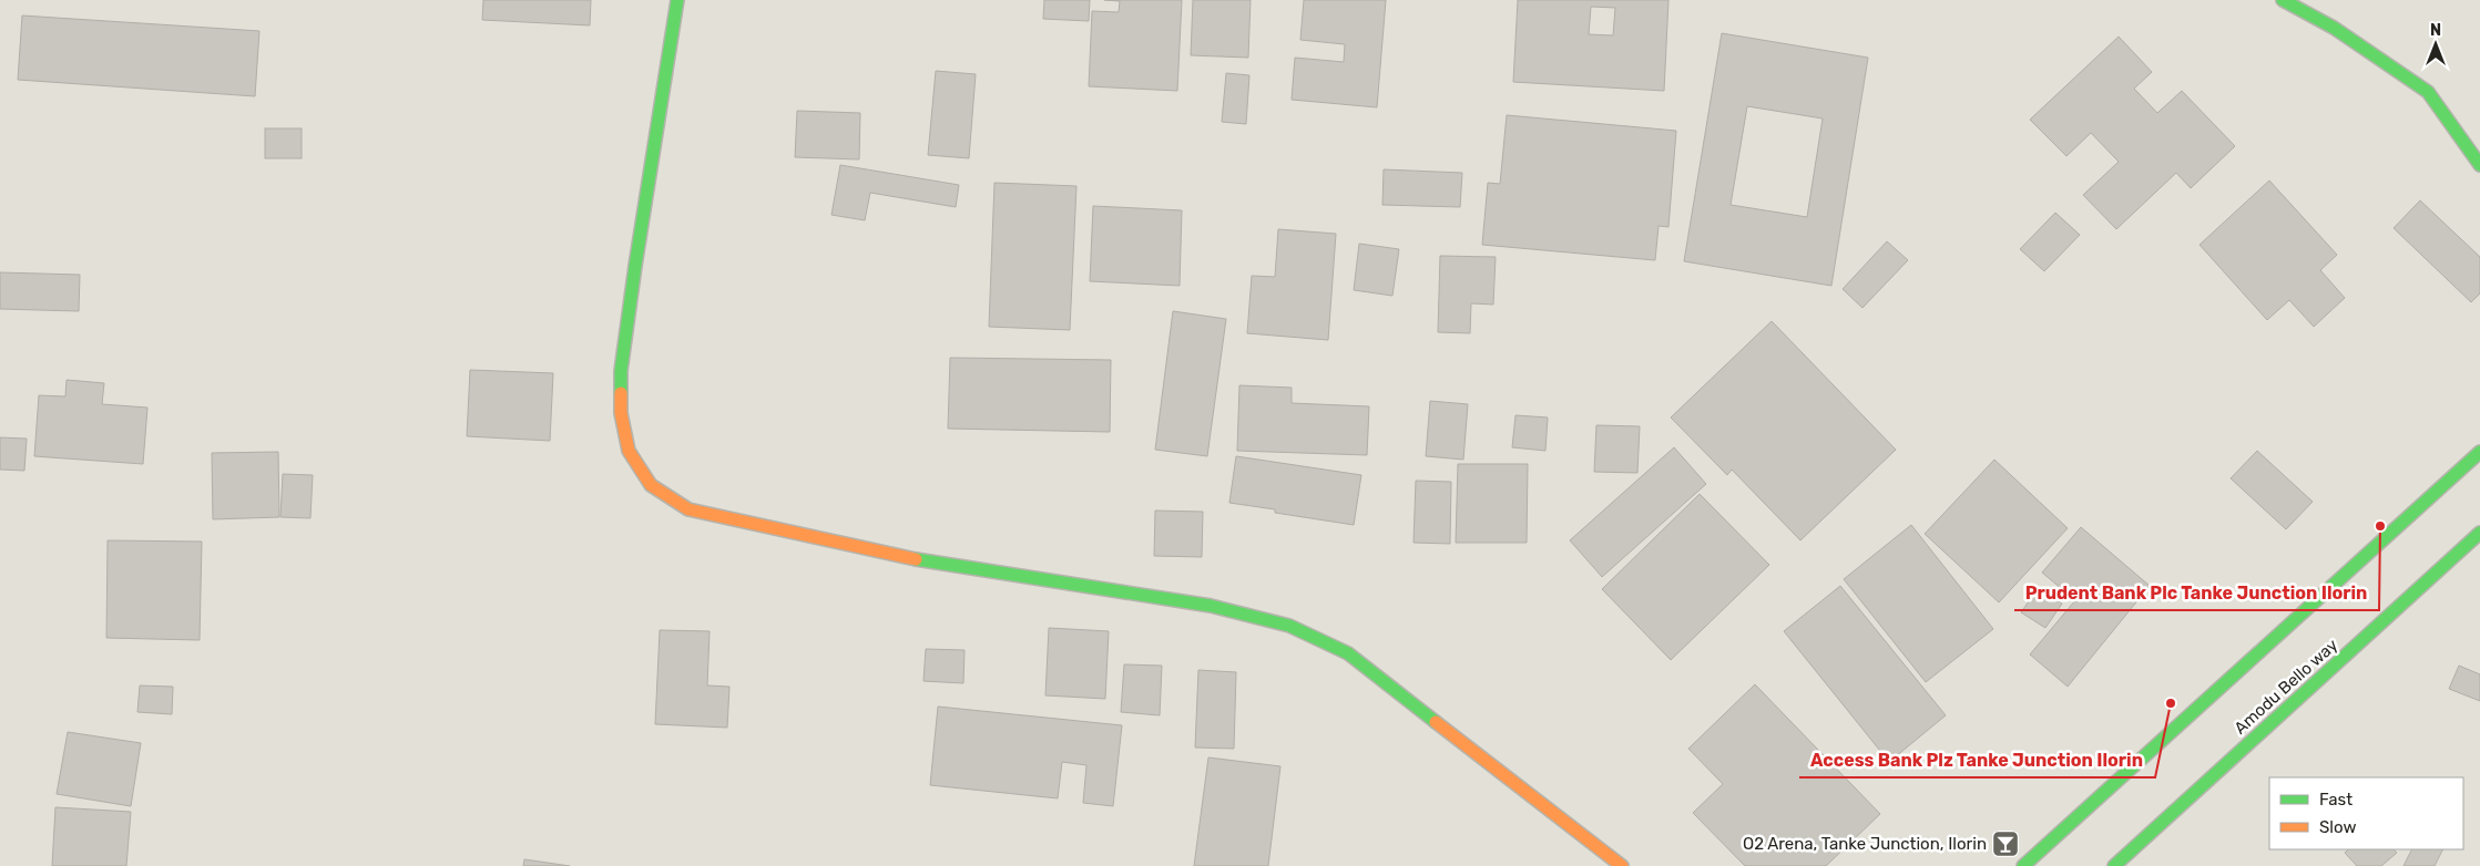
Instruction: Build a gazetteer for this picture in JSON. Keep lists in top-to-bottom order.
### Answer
{
  "streets": {
    "street": ["Amodu Bello way"]
  },
  "places": {
    "other": ["Prudent Bank Plc Tanke Junction Ilorin", "Access Bank Plz Tanke Junction Ilorin"],
    "bar": ["O2 Arena, Tanke Junction, Ilorin"]
  },
  "legend": ["Fast", "Slow"],
  "north": "top"
}
